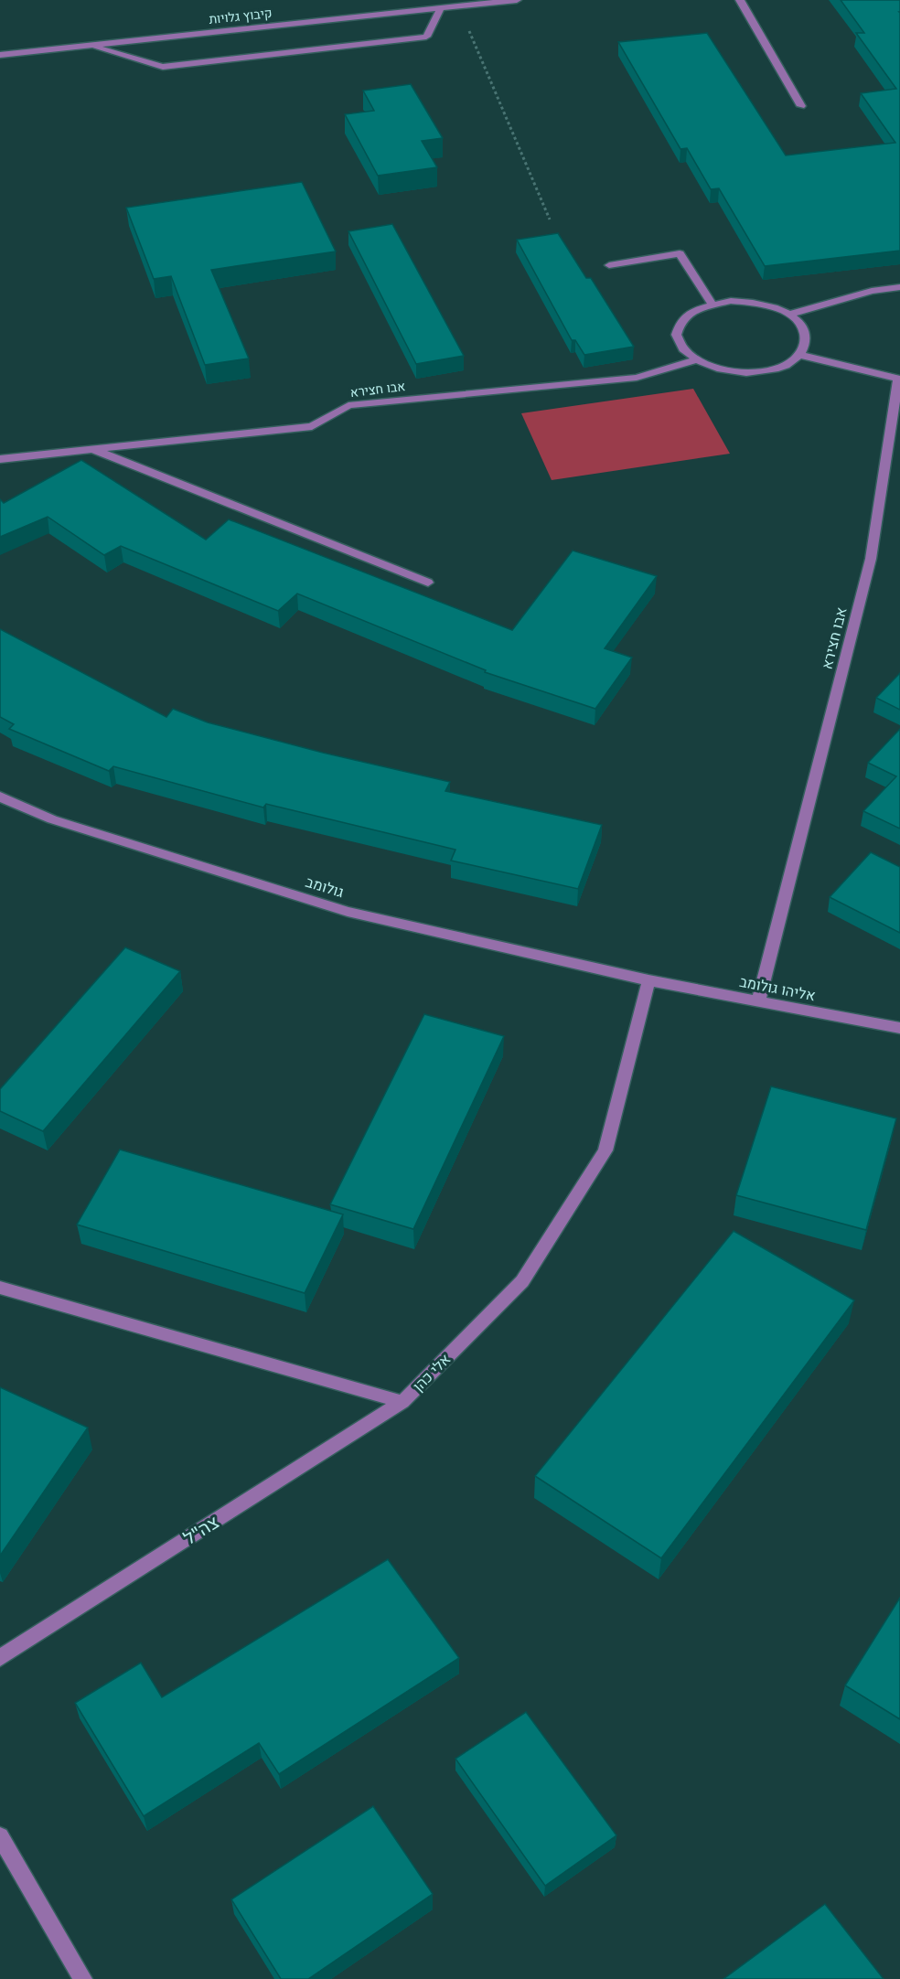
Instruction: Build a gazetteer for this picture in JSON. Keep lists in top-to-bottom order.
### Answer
{
  "streets": {
    "street": [
      "קיבוץ גלויות",
      "אבו חצירא",
      "גולומב",
      "אליהו גולומב",
      "אלי כהן",
      "צה\"ל"
    ]
  },
  "crossings": [
    ["אבו חצירא", "אליהו גולומב"],
    ["גולומב", "אליהו גולומב"],
    ["גולומב", "אלי כהן"],
    ["אליהו גולומב", "אלי כהן"],
    ["אלי כהן", "צה\"ל"]
  ]
}
